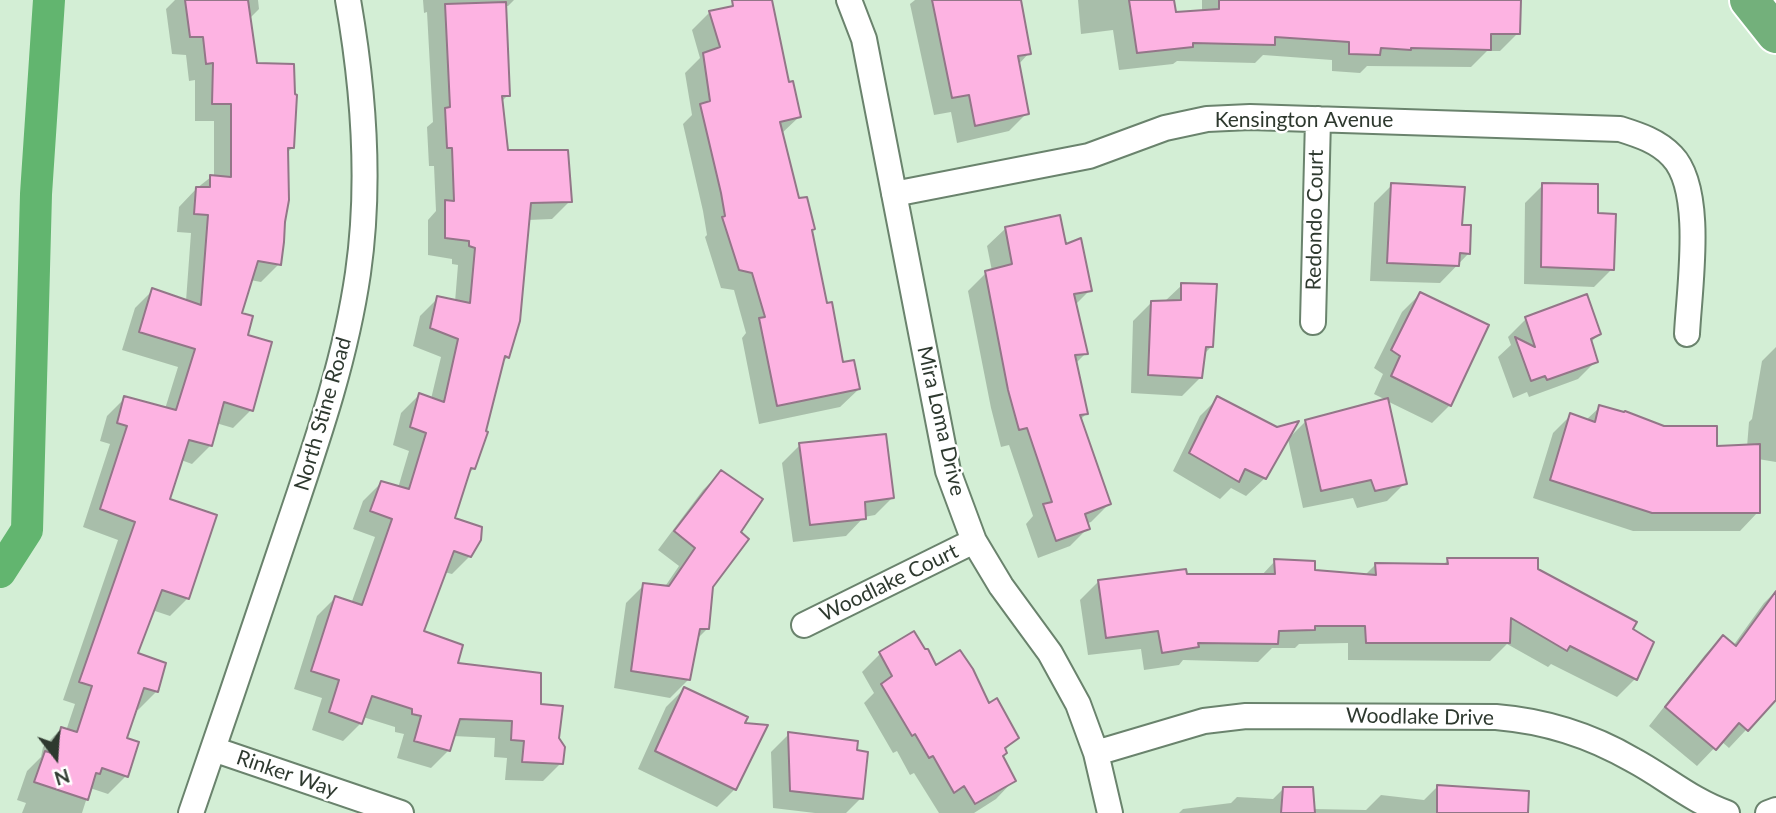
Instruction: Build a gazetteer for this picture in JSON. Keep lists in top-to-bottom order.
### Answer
{
  "streets": {
    "street": [
      "Kensington Avenue",
      "Redondo Court",
      "North Stine Road",
      "Mira Loma Drive",
      "Woodlake Court",
      "Woodlake Drive",
      "Rinker Way"
    ]
  },
  "crossings": [
    ["Kensington Avenue", "Redondo Court"],
    ["Kensington Avenue", "Mira Loma Drive"],
    ["North Stine Road", "Rinker Way"],
    ["Mira Loma Drive", "Woodlake Court"],
    ["Mira Loma Drive", "Woodlake Drive"]
  ],
  "north": "bottom"
}
